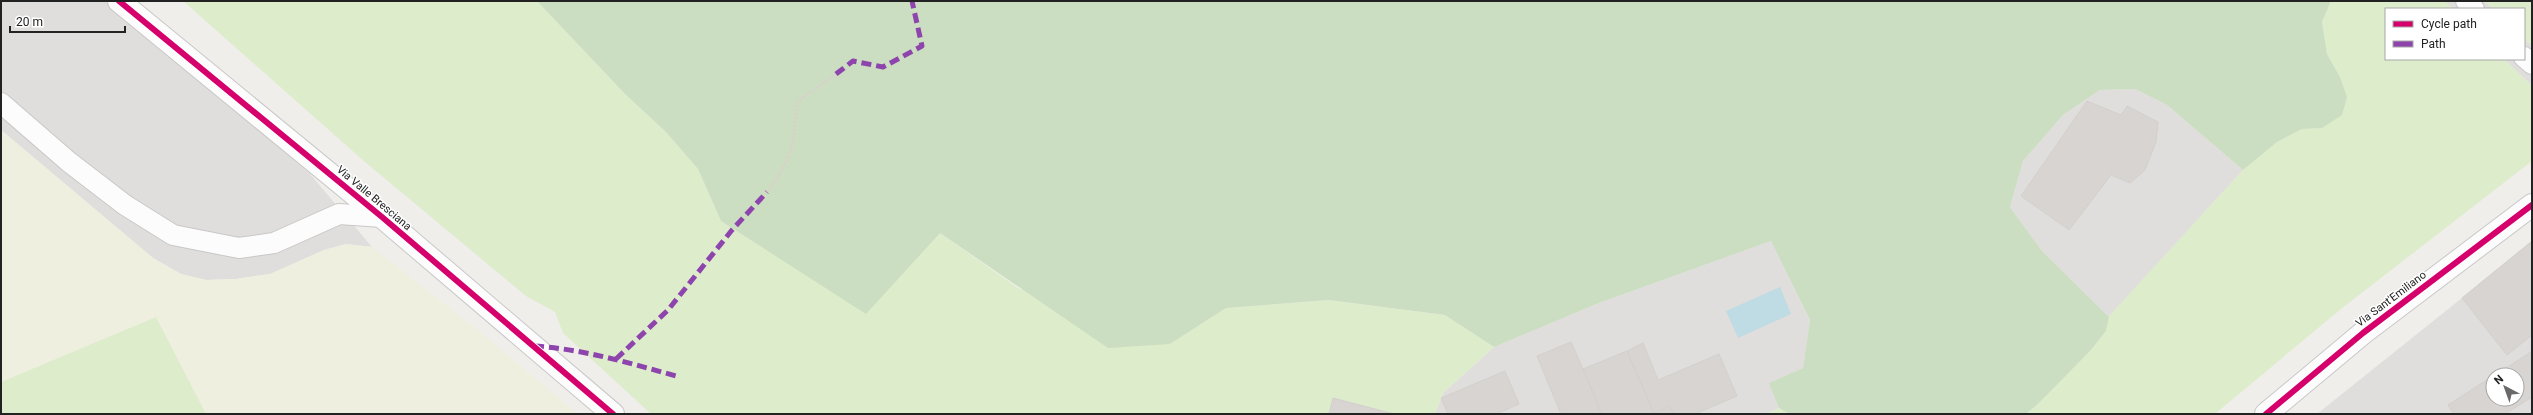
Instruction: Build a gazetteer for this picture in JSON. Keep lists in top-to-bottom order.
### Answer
{
  "streets": {
    "street": ["Via Valle Bresciana", "Via Sant'Emiliano"]
  },
  "legend": ["Cycle path", "Path"],
  "scale_bar": "20 m",
  "north": "top left"
}
